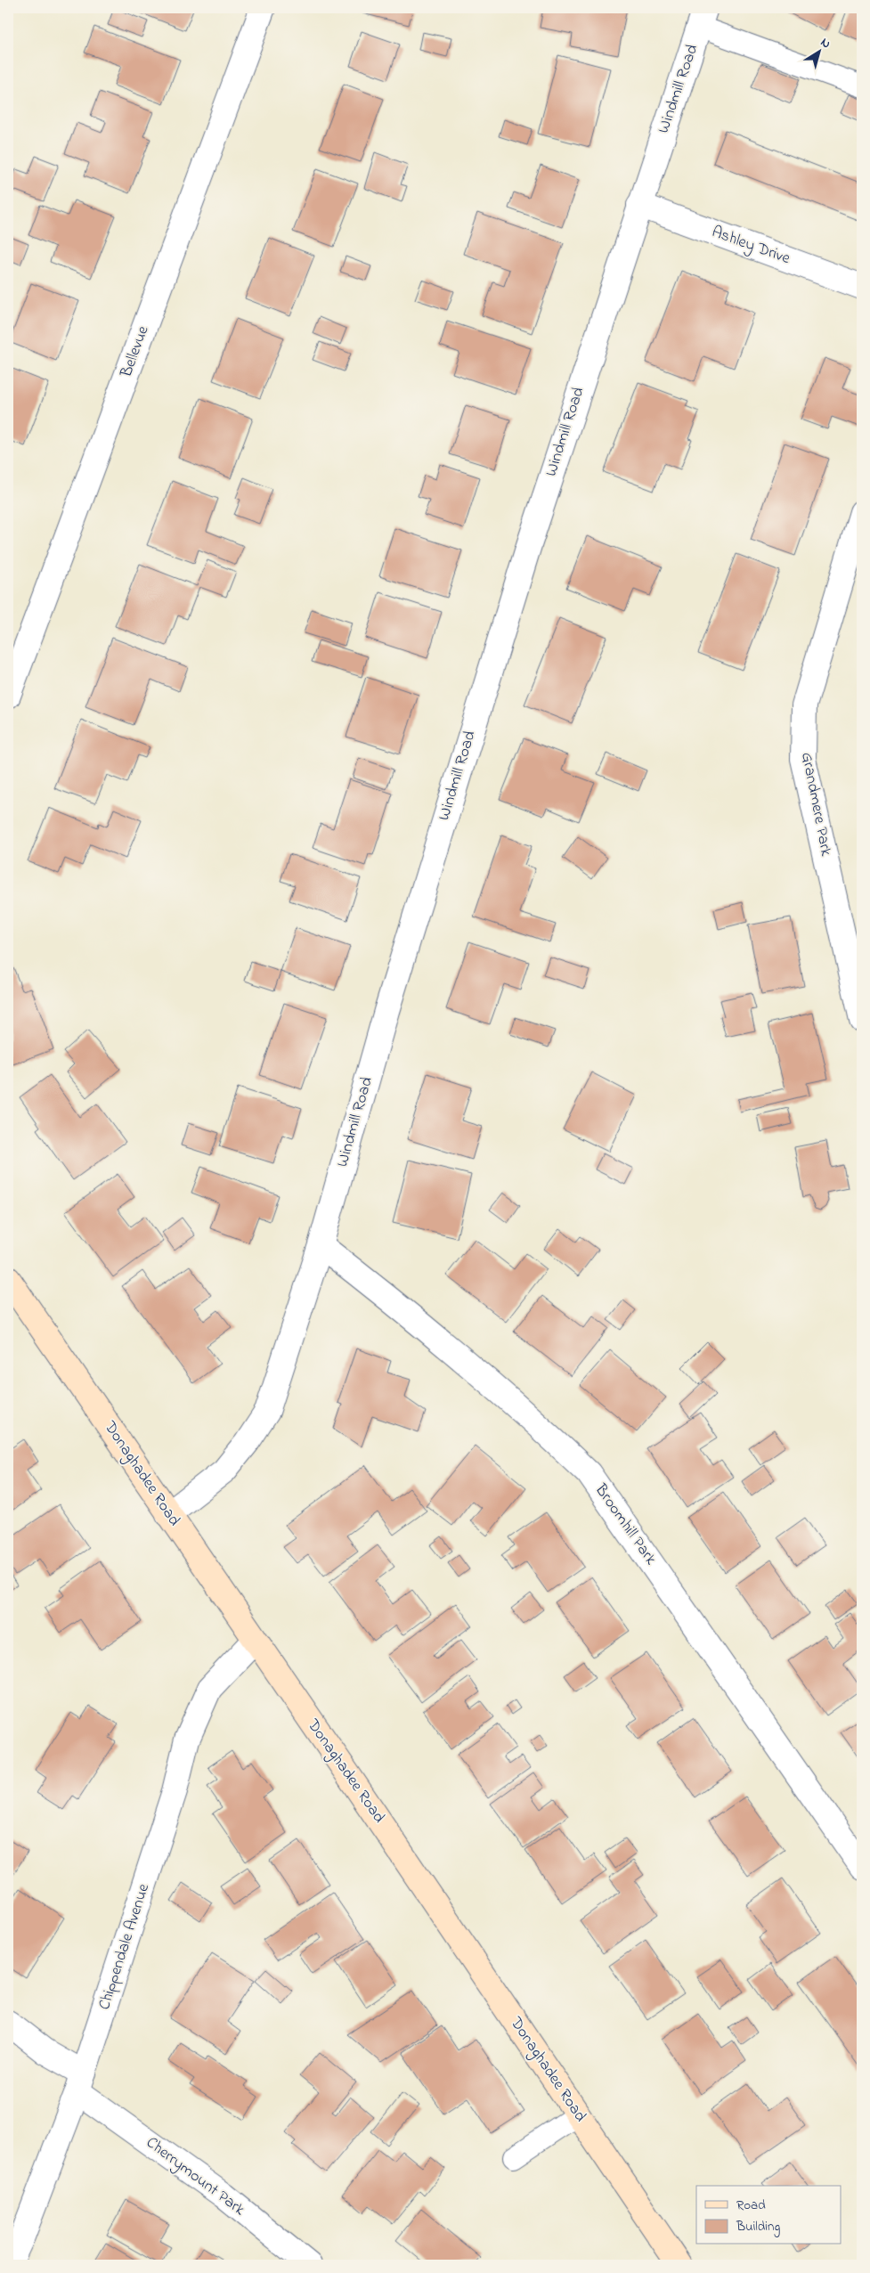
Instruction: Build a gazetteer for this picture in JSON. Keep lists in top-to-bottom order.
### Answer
{
  "streets": {
    "main road": ["Donaghadee Road"],
    "street": [
      "Windmill Road",
      "Ashley Drive",
      "Bellevue",
      "Grandmere Park",
      "Broomhill Park",
      "Chippendale Avenue",
      "Cherrymount Park"
    ]
  },
  "crossings": [
    ["Windmill Road", "Ashley Drive"],
    ["Windmill Road", "Donaghadee Road"],
    ["Windmill Road", "Broomhill Park"],
    ["Donaghadee Road", "Chippendale Avenue"],
    ["Chippendale Avenue", "Cherrymount Park"]
  ],
  "legend": ["Road", "Building"],
  "north": "top right"
}
